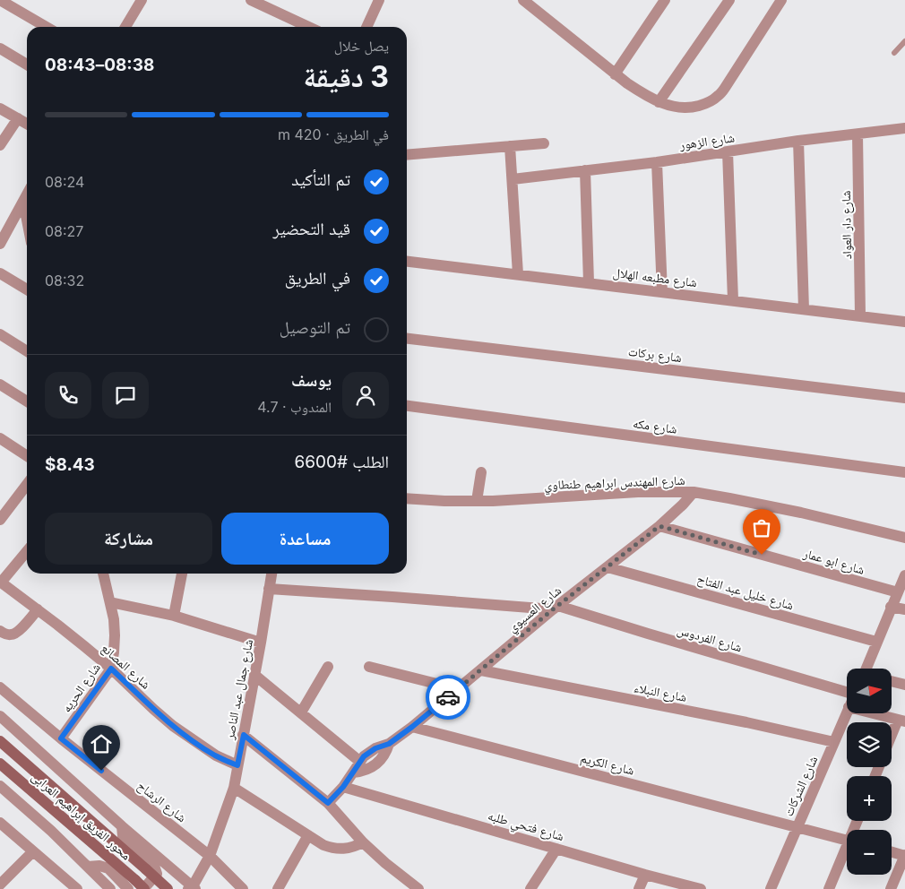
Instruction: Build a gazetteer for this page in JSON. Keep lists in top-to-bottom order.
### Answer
{
  "streets": {
    "main road": ["محور الفريق إبراهيم العرابى"],
    "street": [
      "شارع الزهور",
      "شارع دار العواد",
      "شارع مطبعه الهلال",
      "شارع بركات",
      "شارع مكه",
      "شارع المهندس ابراهيم طنطاوي",
      "شارع ابو عمار",
      "شارع خليل عبد الفتاح",
      "شارع العسيوي",
      "شارع الفردوس",
      "شارع المصانع",
      "شارع الحريه",
      "شارع جمال عبد الناصر",
      "شارع النبلاء",
      "شارع الكريم",
      "شارع الشركات",
      "شارع الرشاح",
      "شارع فتحي طلبه"
    ]
  },
  "crossings": [
    ["شارع الزهور", "شارع دار العواد"],
    ["شارع دار العواد", "شارع مطبعه الهلال"],
    ["شارع المهندس ابراهيم طنطاوي", "شارع العسيوي"],
    ["شارع ابو عمار", "شارع العسيوي"],
    ["شارع خليل عبد الفتاح", "شارع العسيوي"],
    ["شارع العسيوي", "شارع الفردوس"],
    ["شارع العسيوي", "شارع النبلاء"],
    ["شارع العسيوي", "شارع الكريم"],
    ["شارع العسيوي", "شارع فتحي طلبه"],
    ["شارع الفردوس", "شارع جمال عبد الناصر"],
    ["شارع المصانع", "شارع الحريه"],
    ["شارع المصانع", "شارع جمال عبد الناصر"],
    ["شارع الحريه", "شارع الرشاح"],
    ["شارع جمال عبد الناصر", "شارع الرشاح"],
    ["شارع النبلاء", "شارع الشركات"],
    ["شارع الكريم", "شارع الشركات"]
  ],
  "north": "right",
  "page": {
    "heading": ["3 دقيقة", "يصل خلال", "08:38–08:43"],
    "panel": [
      "يوسف",
      "المندوب · 4.7",
      "الطلب #6600",
      "$8.43"
    ],
    "bar": "في الطريق · 420 m",
    "list": [
      ["تم التأكيد", "08:24"],
      ["قيد التحضير", "08:27"],
      ["في الطريق", "08:32"],
      "تم التوصيل"
    ],
    "buttons": ["مساعدة", "مشاركة"],
    "map_buttons": ["+", "−"]
  }
}
